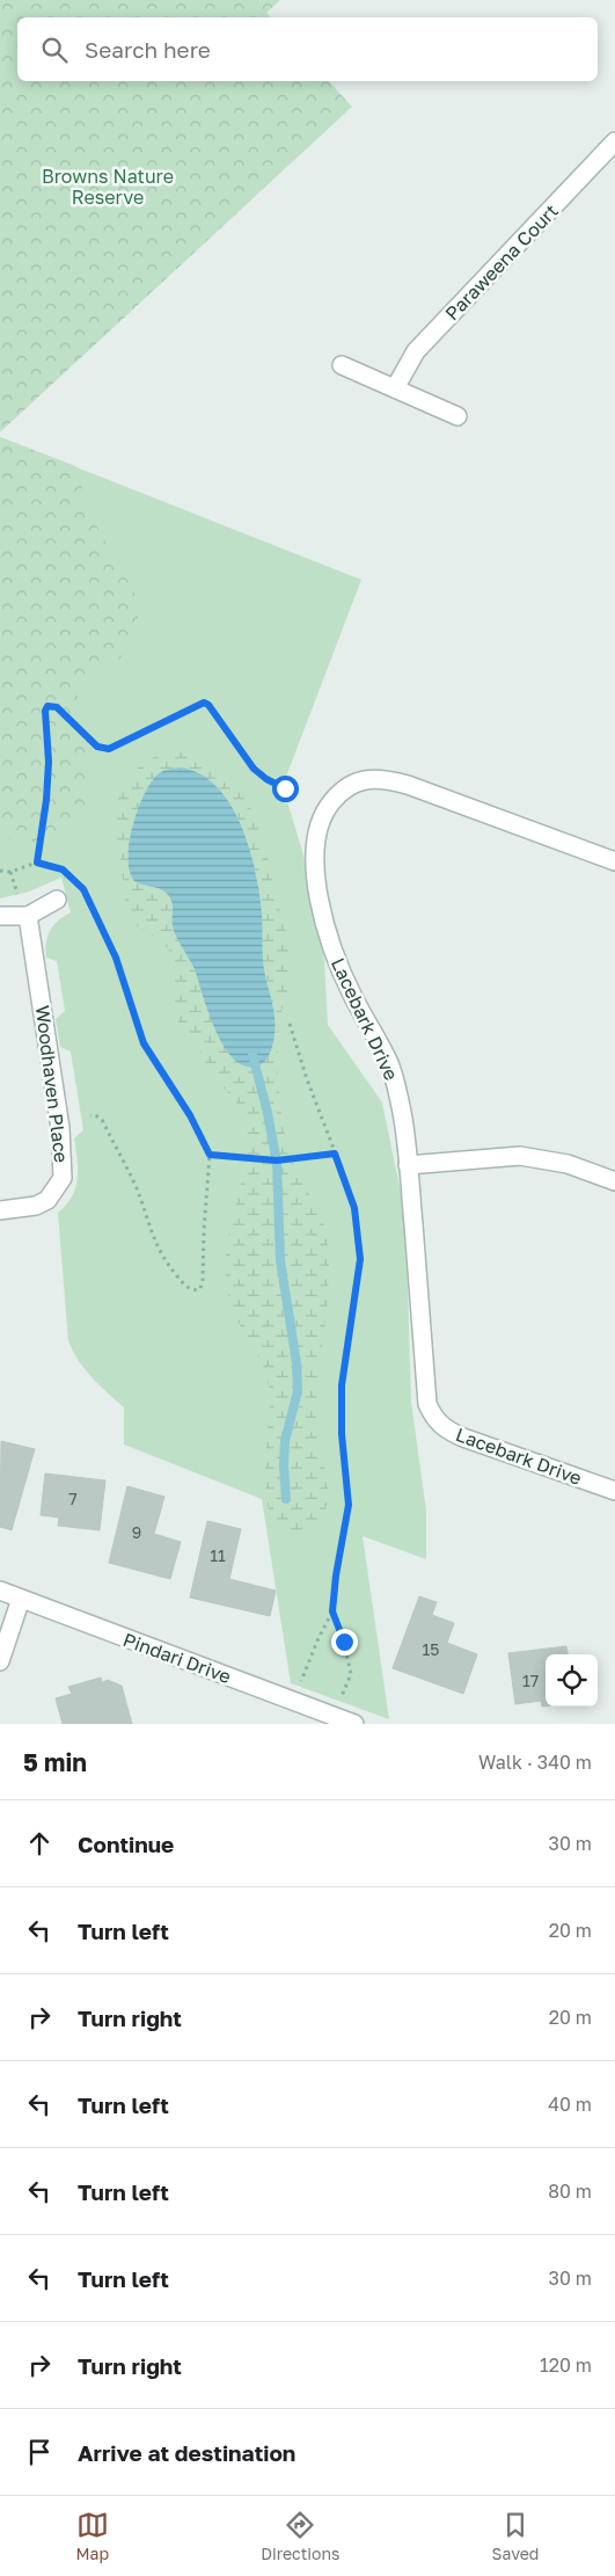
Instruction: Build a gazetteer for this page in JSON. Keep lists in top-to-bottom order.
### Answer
{
  "streets": {
    "street": [
      "Paraweena Court",
      "Lacebark Drive",
      "Woodhaven Place",
      "Pindari Drive"
    ]
  },
  "parks": ["Browns Nature Reserve"],
  "house_numbers": [
    "7",
    "9",
    "11",
    "15",
    "17"
  ],
  "page": {
    "search": "Search here",
    "heading": ["5 min", "Walk · 340 m"],
    "list": [
      ["Continue", "30 m"],
      ["Turn left", "20 m"],
      ["Turn right", "20 m"],
      ["Turn left", "40 m"],
      ["Turn left", "80 m"],
      ["Turn left", "30 m"],
      ["Turn right", "120 m"],
      "Arrive at destination"
    ],
    "nav": ["Map", "Directions", "Saved"]
  }
}
